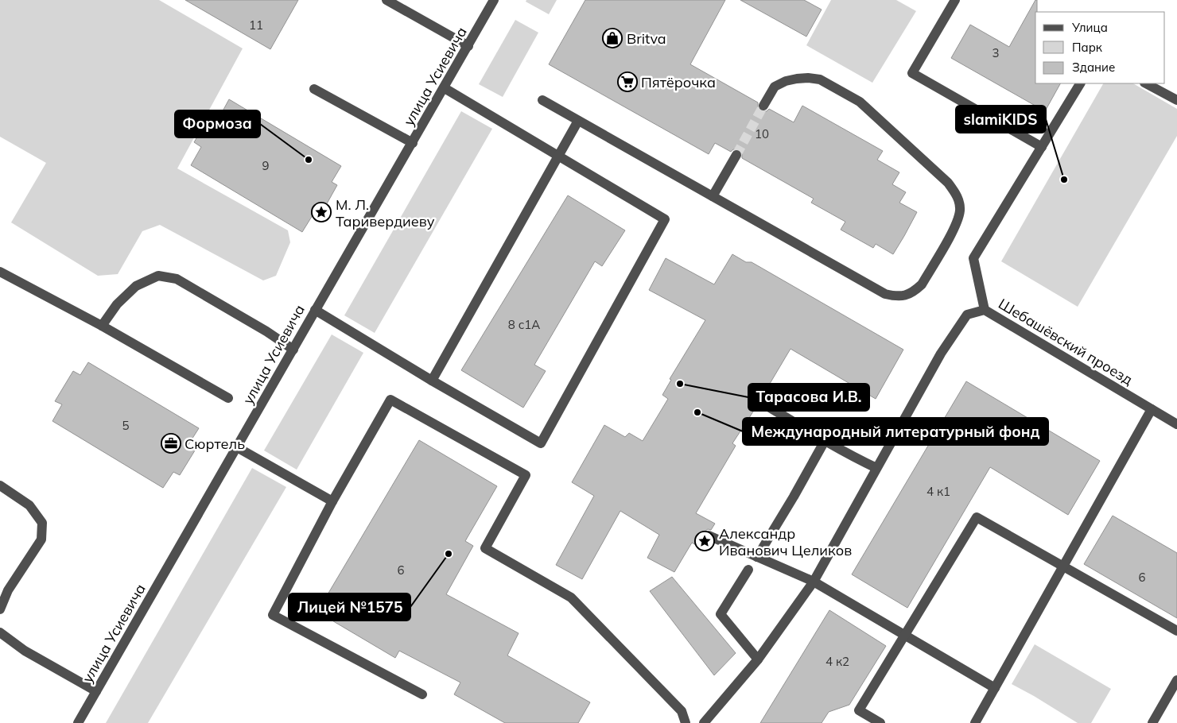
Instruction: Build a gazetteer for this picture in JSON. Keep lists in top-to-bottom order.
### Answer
{
  "streets": {
    "street": ["улица Усиевича", "Шебашёвский проезд"]
  },
  "places": {
    "shop": ["Britva"],
    "supermarket": ["Пятёрочка"],
    "other": [
      "Формоза",
      "slamiKIDS",
      "Тарасова И.В.",
      "Международный литературный фонд",
      "Лицей №1575"
    ],
    "place": ["М. Л. Таривердиеву", "Александр Иванович Целиков"],
    "office": ["Сюртель"]
  },
  "house_numbers": [
    "11",
    "3",
    "10",
    "9",
    "8 с1А",
    "5",
    "4 к1",
    "6",
    "6",
    "4 к2"
  ],
  "legend": ["Улица", "Парк", "Здание"]
}
